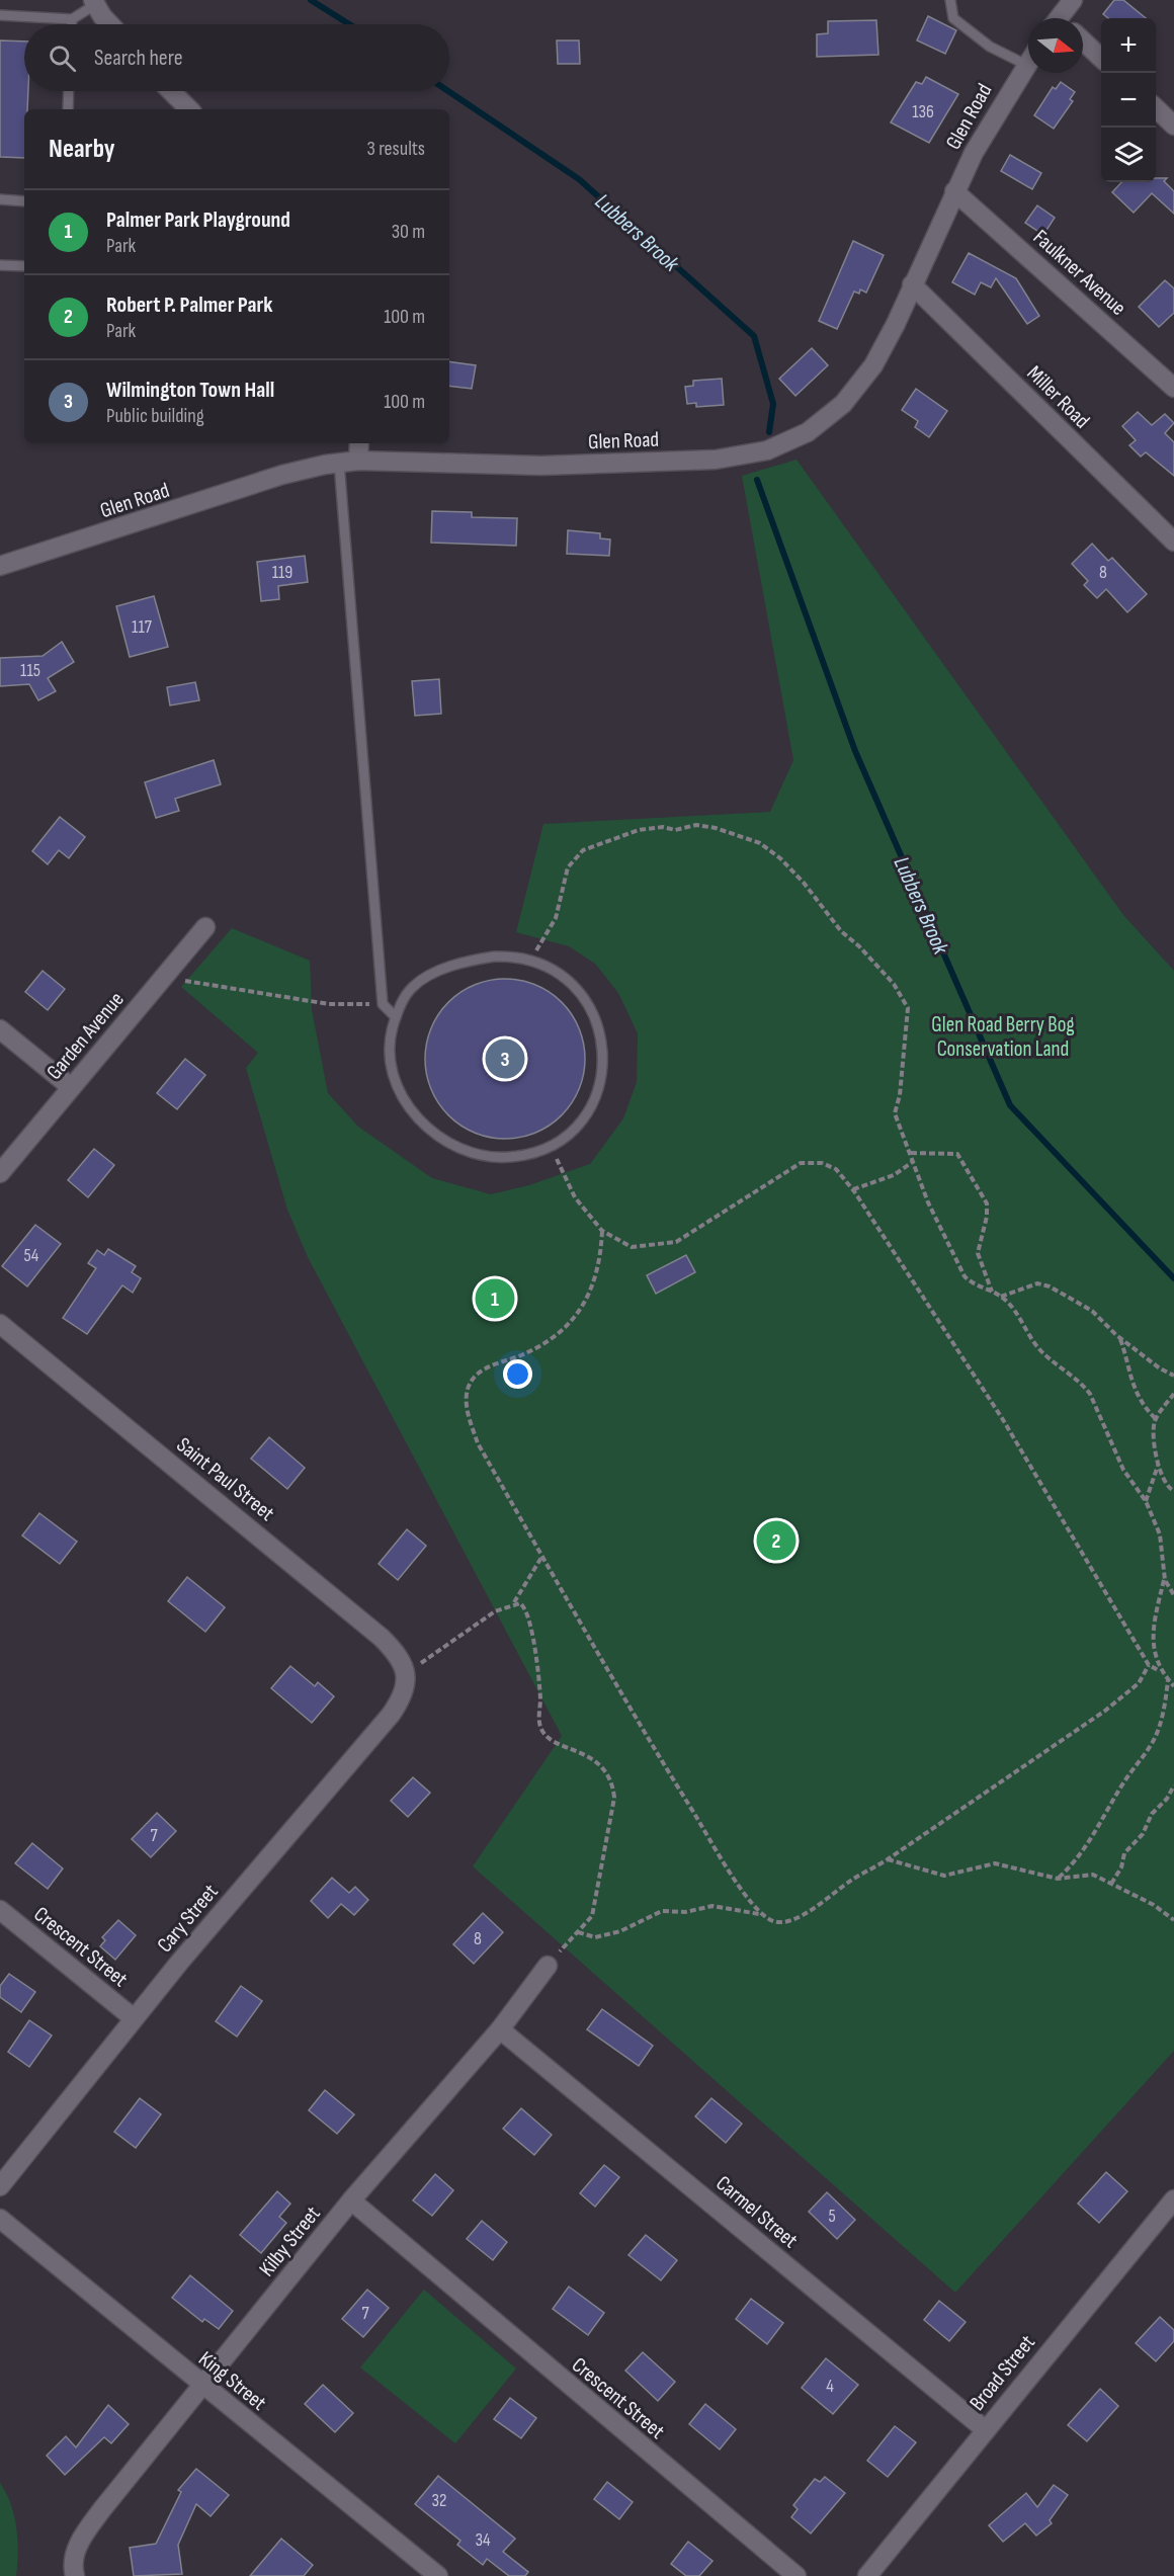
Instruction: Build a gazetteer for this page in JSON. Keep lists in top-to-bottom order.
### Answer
{
  "streets": {
    "street": [
      "Glen Road",
      "Faulkner Avenue",
      "Miller Road",
      "Garden Avenue",
      "Saint Paul Street",
      "Cary Street",
      "Crescent Street",
      "Carmel Street",
      "Kilby Street",
      "Broad Street",
      "King Street"
    ]
  },
  "crossings": [
    ["Glen Road", "Faulkner Avenue"],
    ["Glen Road", "Miller Road"],
    ["Saint Paul Street", "Cary Street"],
    ["Cary Street", "Crescent Street"],
    ["Crescent Street", "Kilby Street"],
    ["Carmel Street", "Kilby Street"],
    ["Carmel Street", "Broad Street"],
    ["Kilby Street", "King Street"]
  ],
  "water": ["Lubbers Brook"],
  "parks": ["Glen Road Berry Bog Conservation Land"],
  "house_numbers": [
    "136",
    "119",
    "8",
    "117",
    "115",
    "54",
    "7",
    "8",
    "5",
    "7",
    "4",
    "32",
    "34"
  ],
  "north": "right",
  "page": {
    "map_buttons": ["+", "−"],
    "search": "Search here",
    "heading": ["Nearby", "3 results"],
    "list": [
      {
        "mark": "1",
        "name": "Palmer Park Playground",
        "note": "Park",
        "value": "30 m"
      },
      {
        "mark": "2",
        "name": "Robert P. Palmer Park",
        "note": "Park",
        "value": "100 m"
      },
      {
        "mark": "3",
        "name": "Wilmington Town Hall",
        "note": "Public building",
        "value": "100 m"
      }
    ],
    "pins": ["3", "1", "2"]
  }
}
